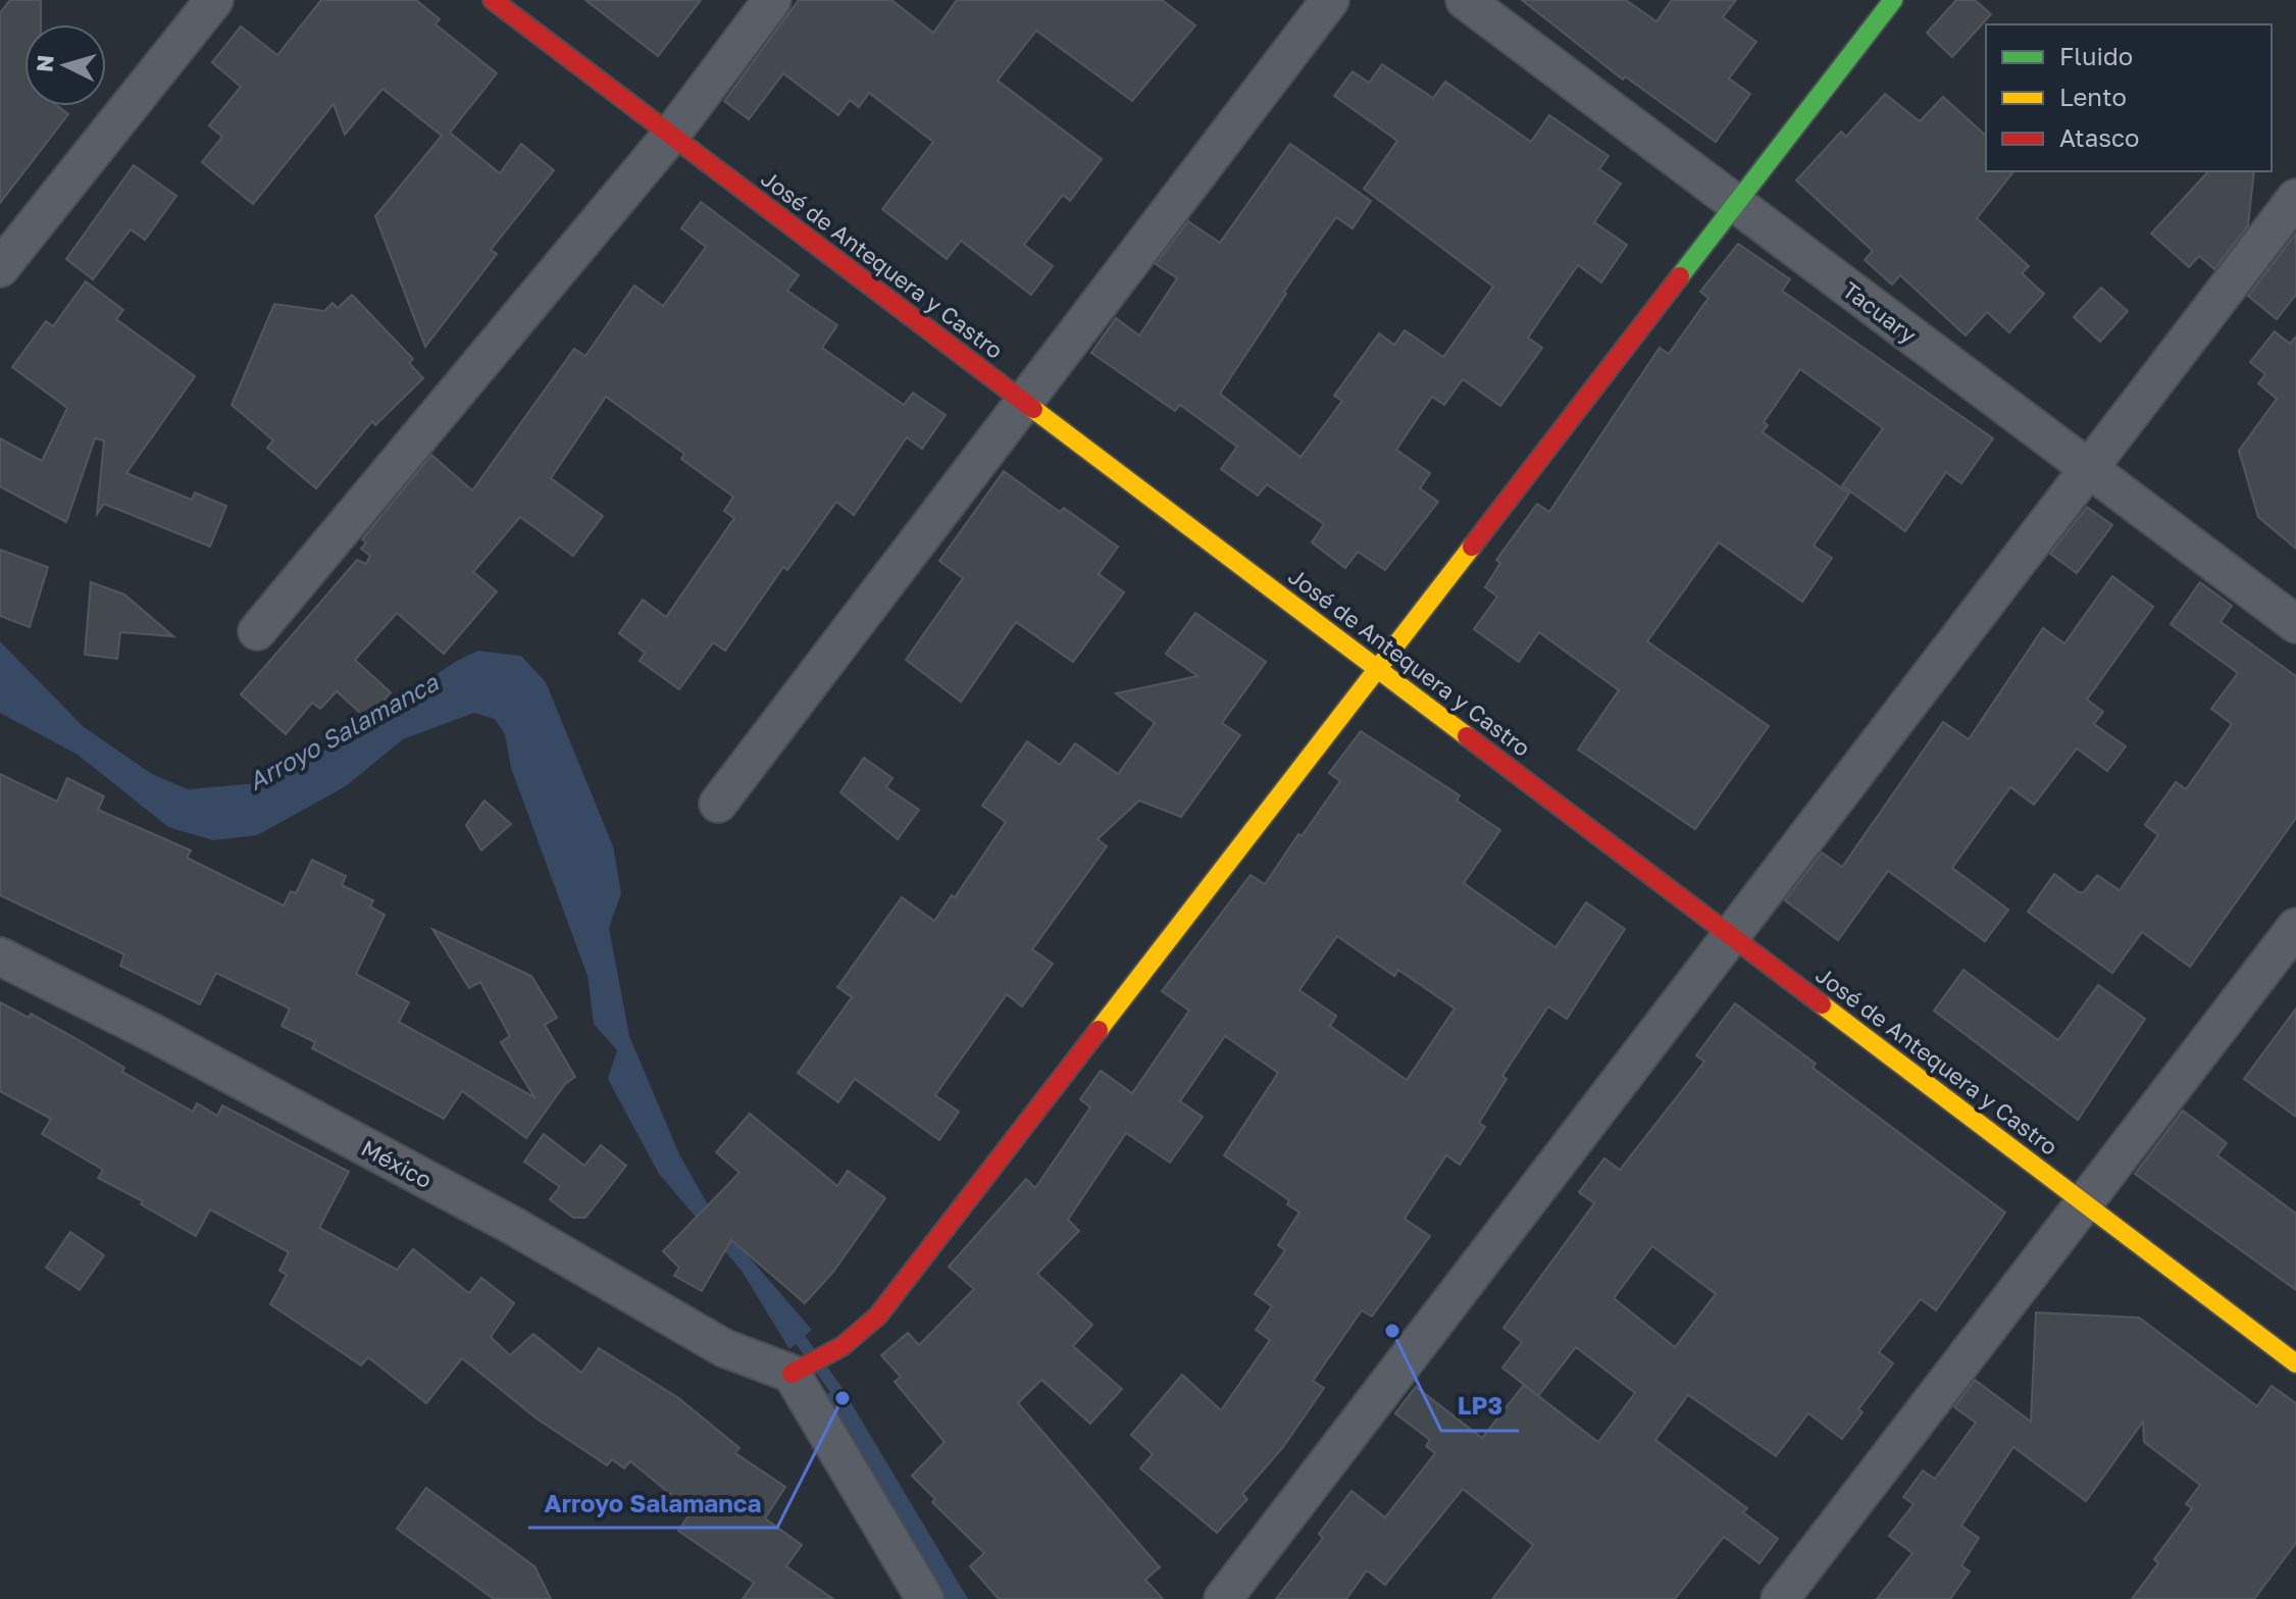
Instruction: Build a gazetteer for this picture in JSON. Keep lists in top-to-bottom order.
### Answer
{
  "streets": {
    "street": ["José de Antequera y Castro", "Tacuary", "México"]
  },
  "water": ["Arroyo Salamanca"],
  "places": ["LP3", "Arroyo Salamanca"],
  "legend": ["Fluido", "Lento", "Atasco"],
  "north": "left"
}
